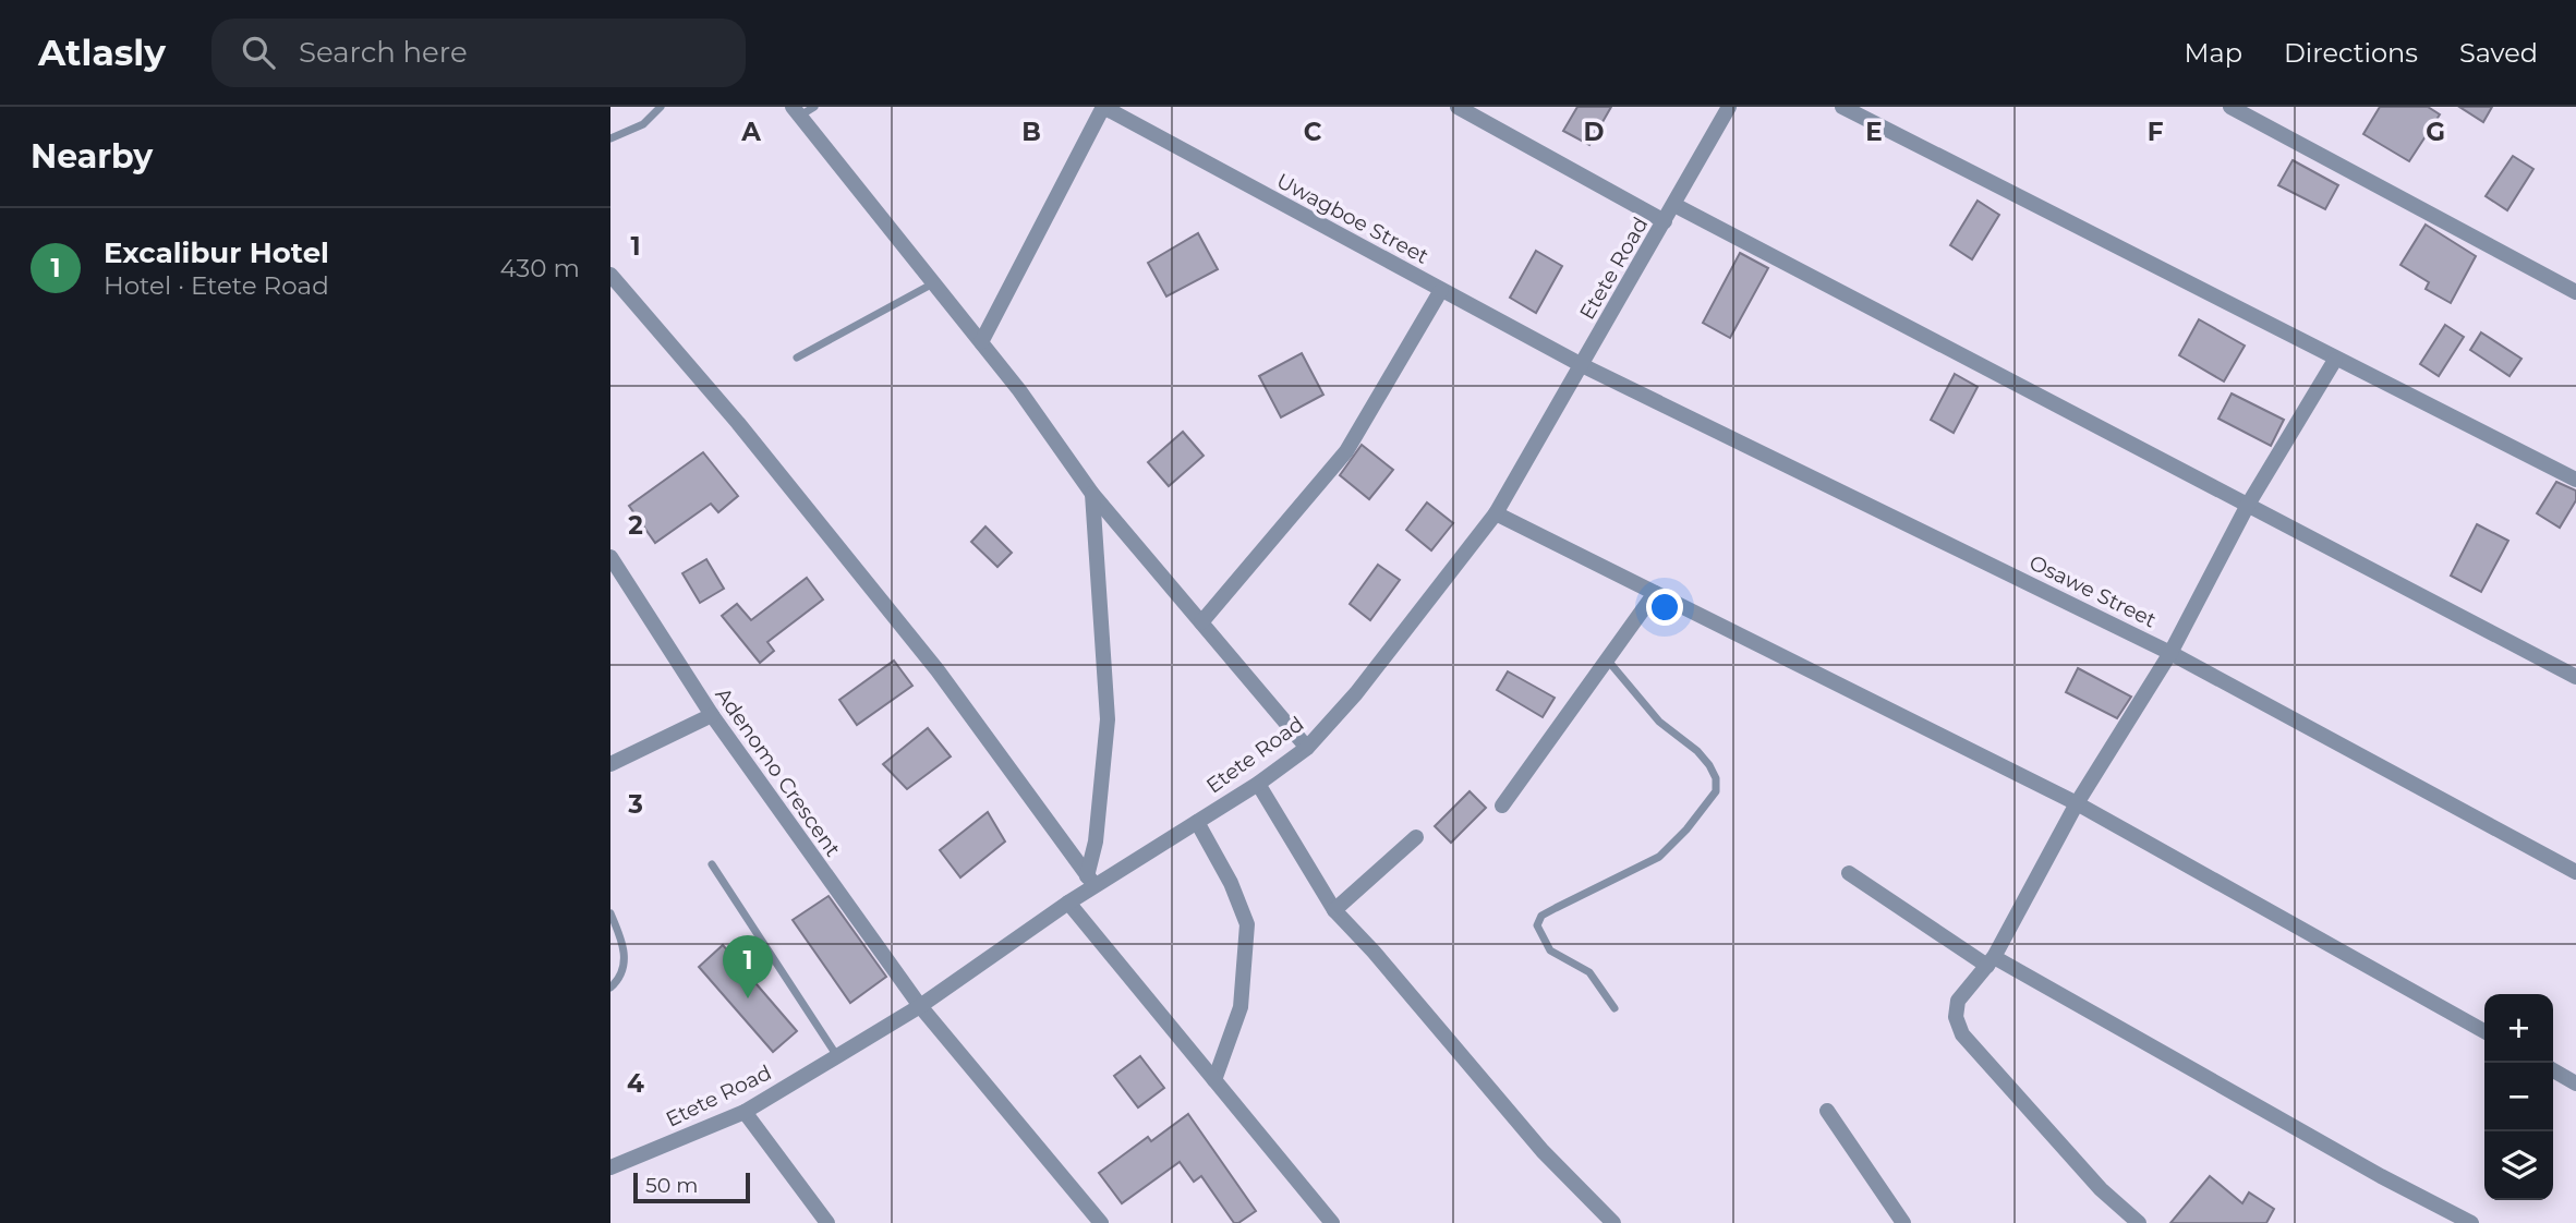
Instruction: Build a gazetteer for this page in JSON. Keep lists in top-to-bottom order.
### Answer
{
  "streets": {
    "street": [
      "Uwagboe Street",
      "Etete Road",
      "Osawe Street",
      "Adenomo Crescent"
    ]
  },
  "crossings": [
    ["Uwagboe Street", "Etete Road"],
    ["Uwagboe Street", "Osawe Street"],
    ["Etete Road", "Osawe Street"],
    ["Etete Road", "Adenomo Crescent"]
  ],
  "scale_bar": "50 m",
  "page": {
    "header": "Atlasly",
    "search": "Search here",
    "nav": ["Map", "Directions", "Saved"],
    "heading": "Nearby",
    "list": [
      {
        "mark": "1",
        "name": "Excalibur Hotel",
        "note": "Hotel · Etete Road",
        "value": "430 m"
      }
    ],
    "pins": "1",
    "map_buttons": ["+", "−"],
    "scale": "50 m"
  },
  "grid": {
    "columns": [
      "A",
      "B",
      "C",
      "D",
      "E",
      "F",
      "G"
    ],
    "rows": [
      "1",
      "2",
      "3",
      "4"
    ]
  }
}
